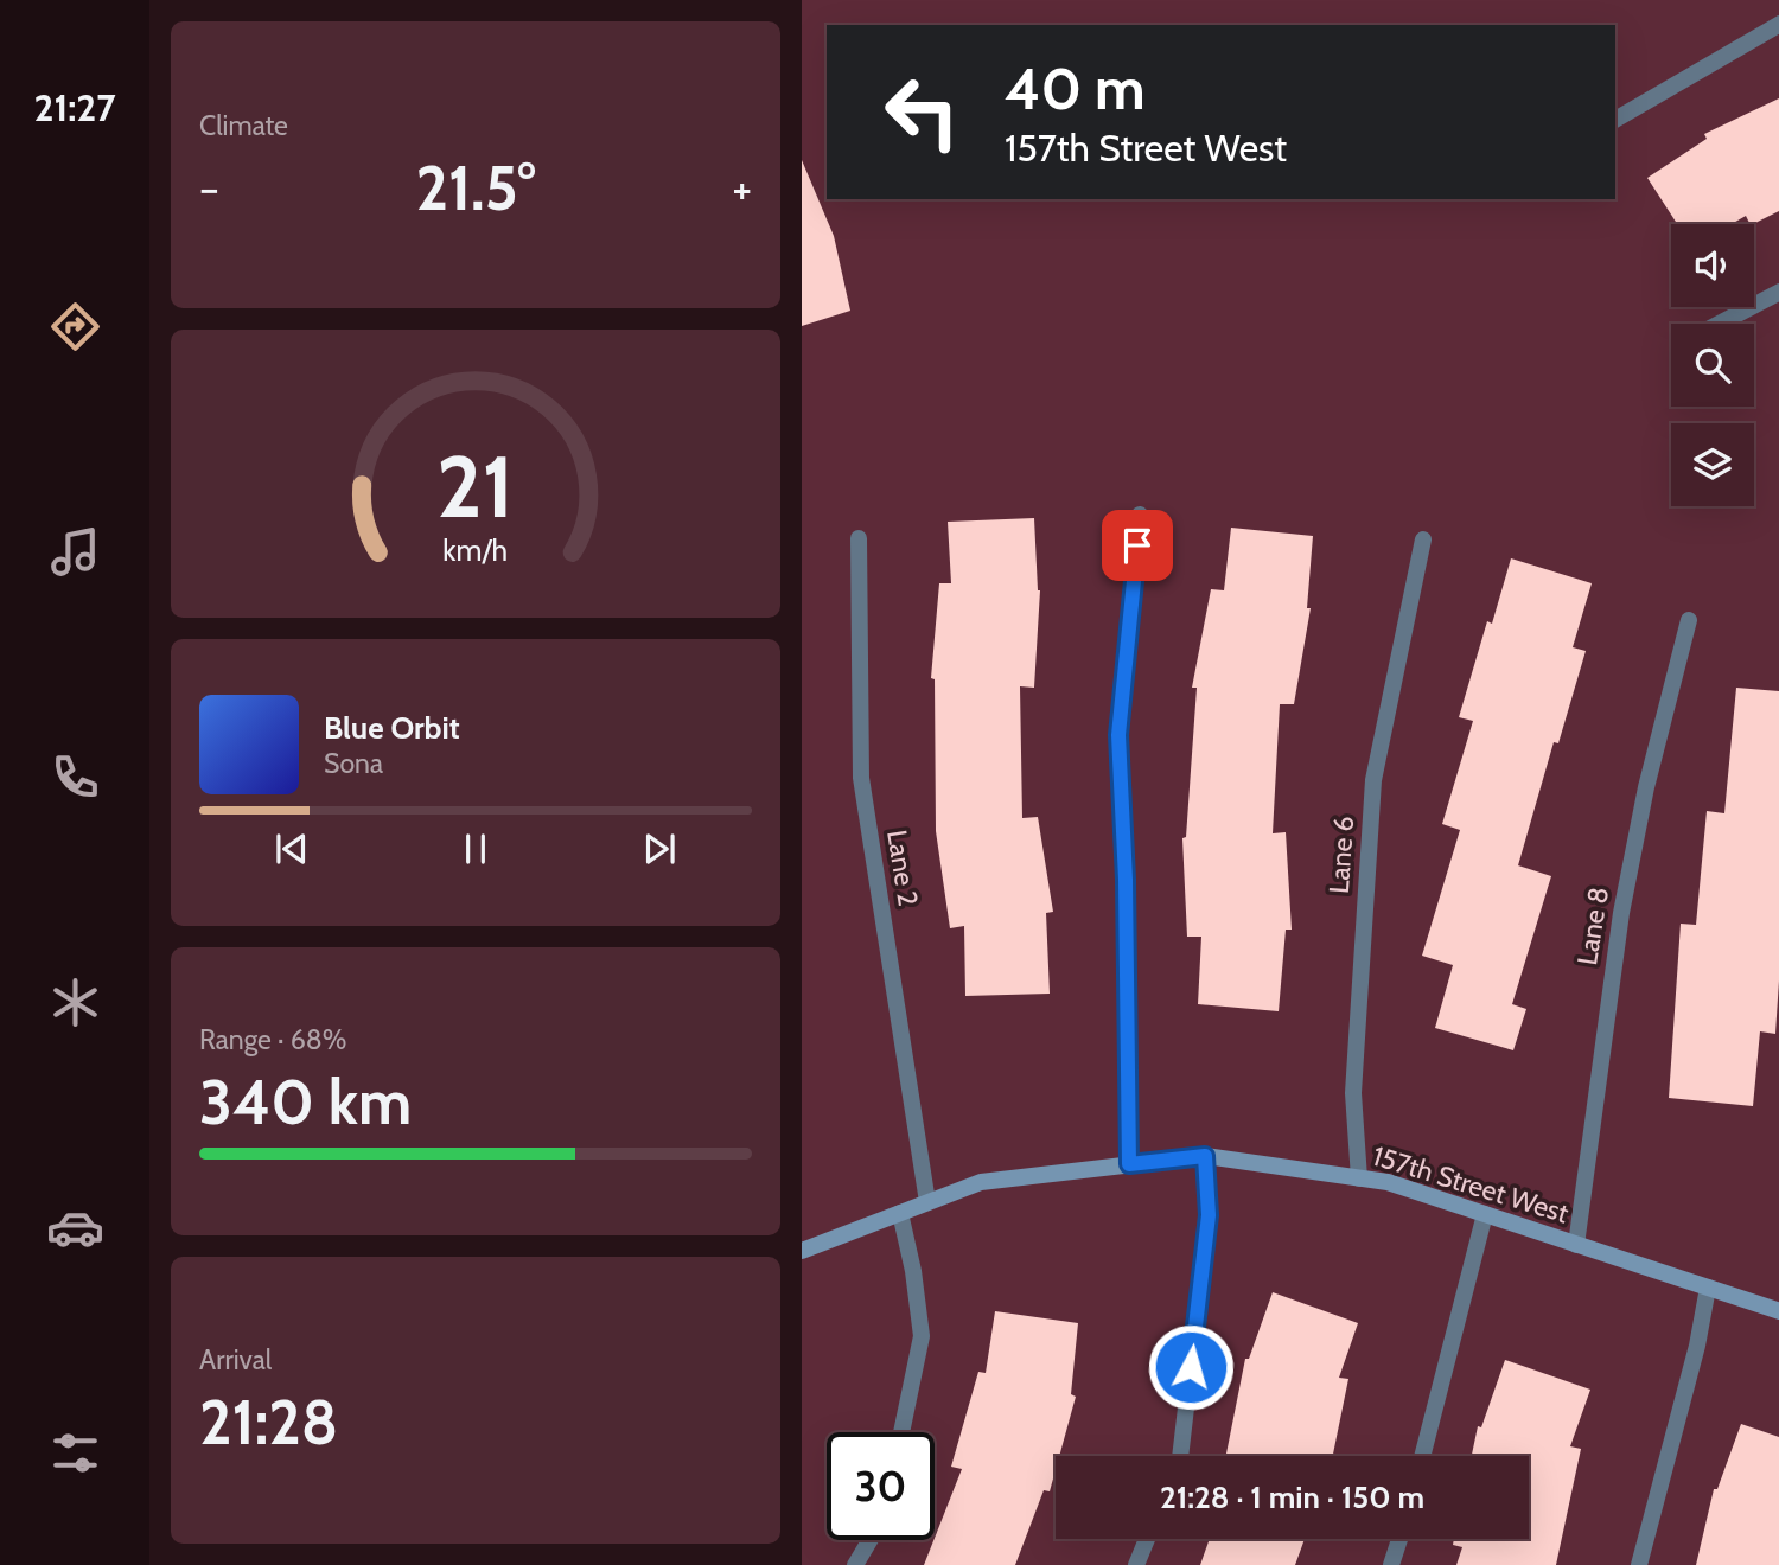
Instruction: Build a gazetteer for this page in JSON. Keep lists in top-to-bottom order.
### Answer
{
  "streets": {
    "street": [
      "Lane 6",
      "Lane 2",
      "Lane 8",
      "157th Street West"
    ]
  },
  "crossings": [
    ["Lane 6", "157th Street West"],
    ["Lane 2", "157th Street West"],
    ["Lane 8", "157th Street West"]
  ],
  "page": {
    "tabs": "21:27",
    "tile": [
      "Climate",
      ["Range · 68%", "340 km"],
      ["Arrival", "21:28"]
    ],
    "turn": ["40 m", "157th Street West"],
    "heat": ["−", "21.5°", "+"],
    "song": ["Blue Orbit", "Sona"],
    "limit": "30",
    "trip": "21:28 · 1 min · 150 m",
    "gauge": ["21", "km/h"]
  }
}
